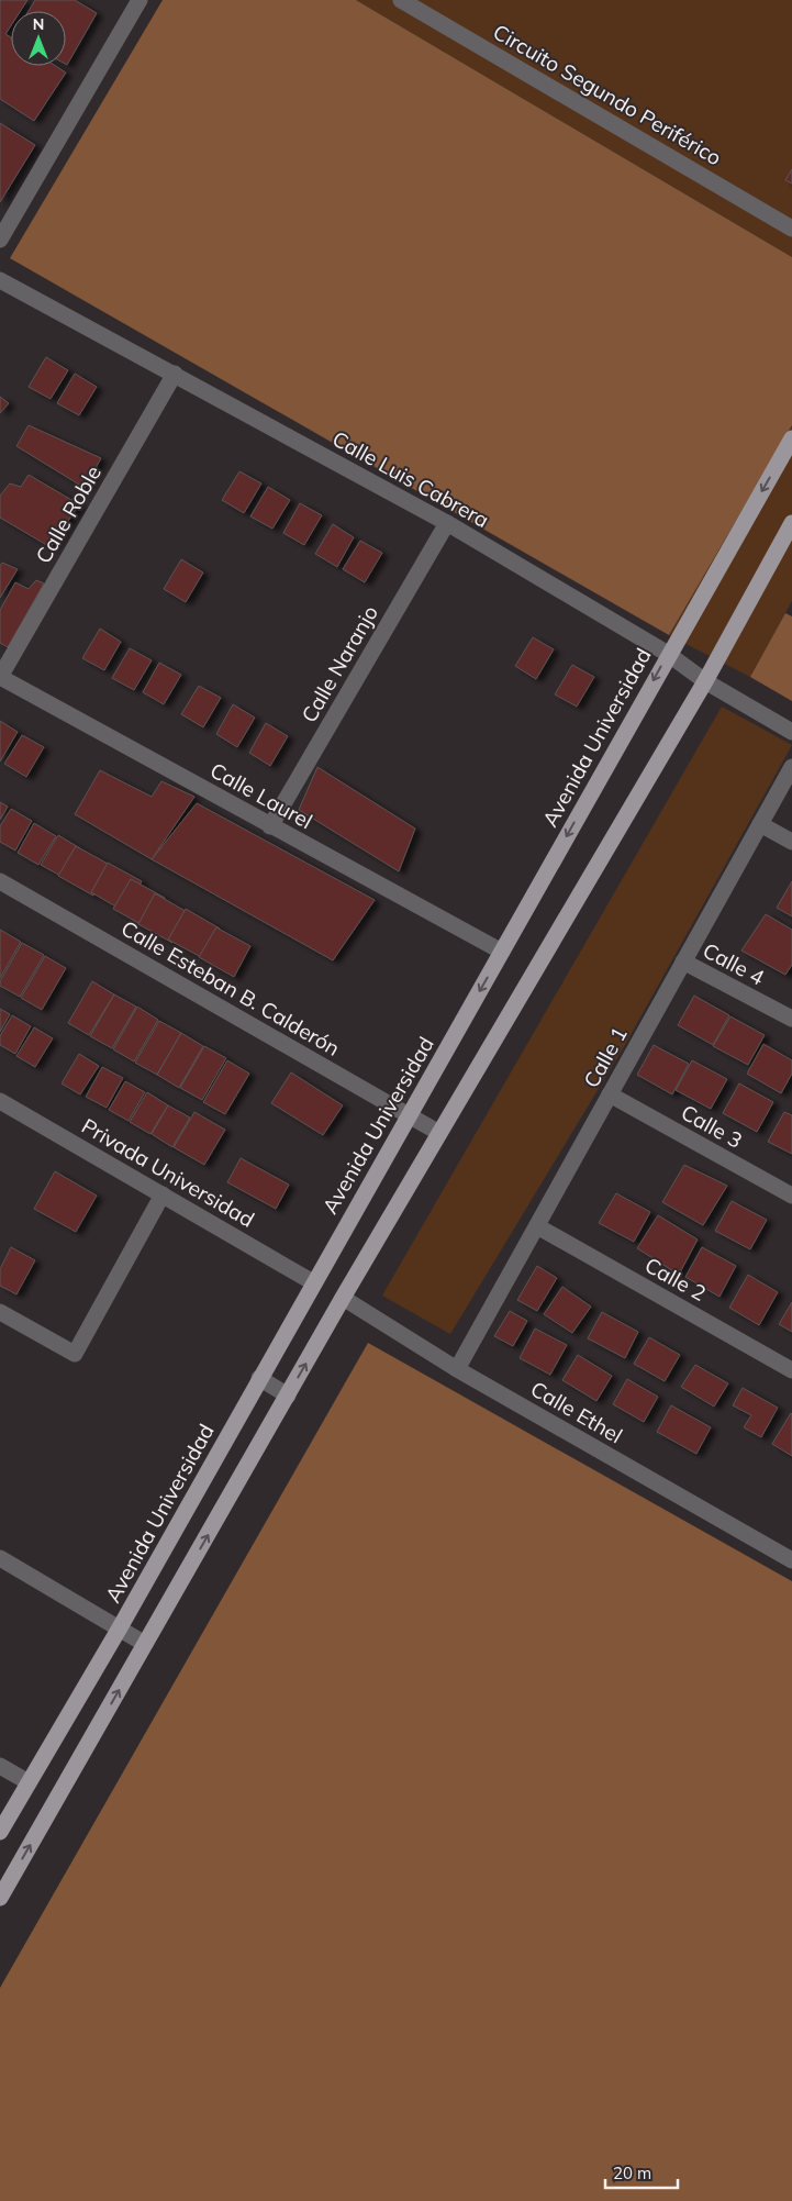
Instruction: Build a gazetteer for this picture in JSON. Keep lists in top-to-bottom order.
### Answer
{
  "streets": {
    "main road": ["Avenida Universidad"],
    "street": [
      "Circuito Segundo Periférico",
      "Calle Luis Cabrera",
      "Calle Roble",
      "Calle Naranjo",
      "Calle Laurel",
      "Calle 4",
      "Calle Esteban B. Calderón",
      "Calle 1",
      "Calle 3",
      "Privada Universidad",
      "Calle 2",
      "Calle Ethel"
    ]
  },
  "crossings": [
    ["Calle Luis Cabrera", "Calle Roble"],
    ["Calle Luis Cabrera", "Calle Naranjo"],
    ["Calle Luis Cabrera", "Avenida Universidad"],
    ["Calle Roble", "Calle Laurel"],
    ["Calle Naranjo", "Calle Laurel"],
    ["Avenida Universidad", "Calle Laurel"],
    ["Avenida Universidad", "Calle Esteban B. Calderón"],
    ["Avenida Universidad", "Privada Universidad"],
    ["Calle 4", "Calle 1"],
    ["Calle 1", "Calle 3"],
    ["Calle 1", "Calle 2"],
    ["Calle 1", "Calle Ethel"]
  ],
  "scale_bar": "20 m",
  "north": "top"
}
